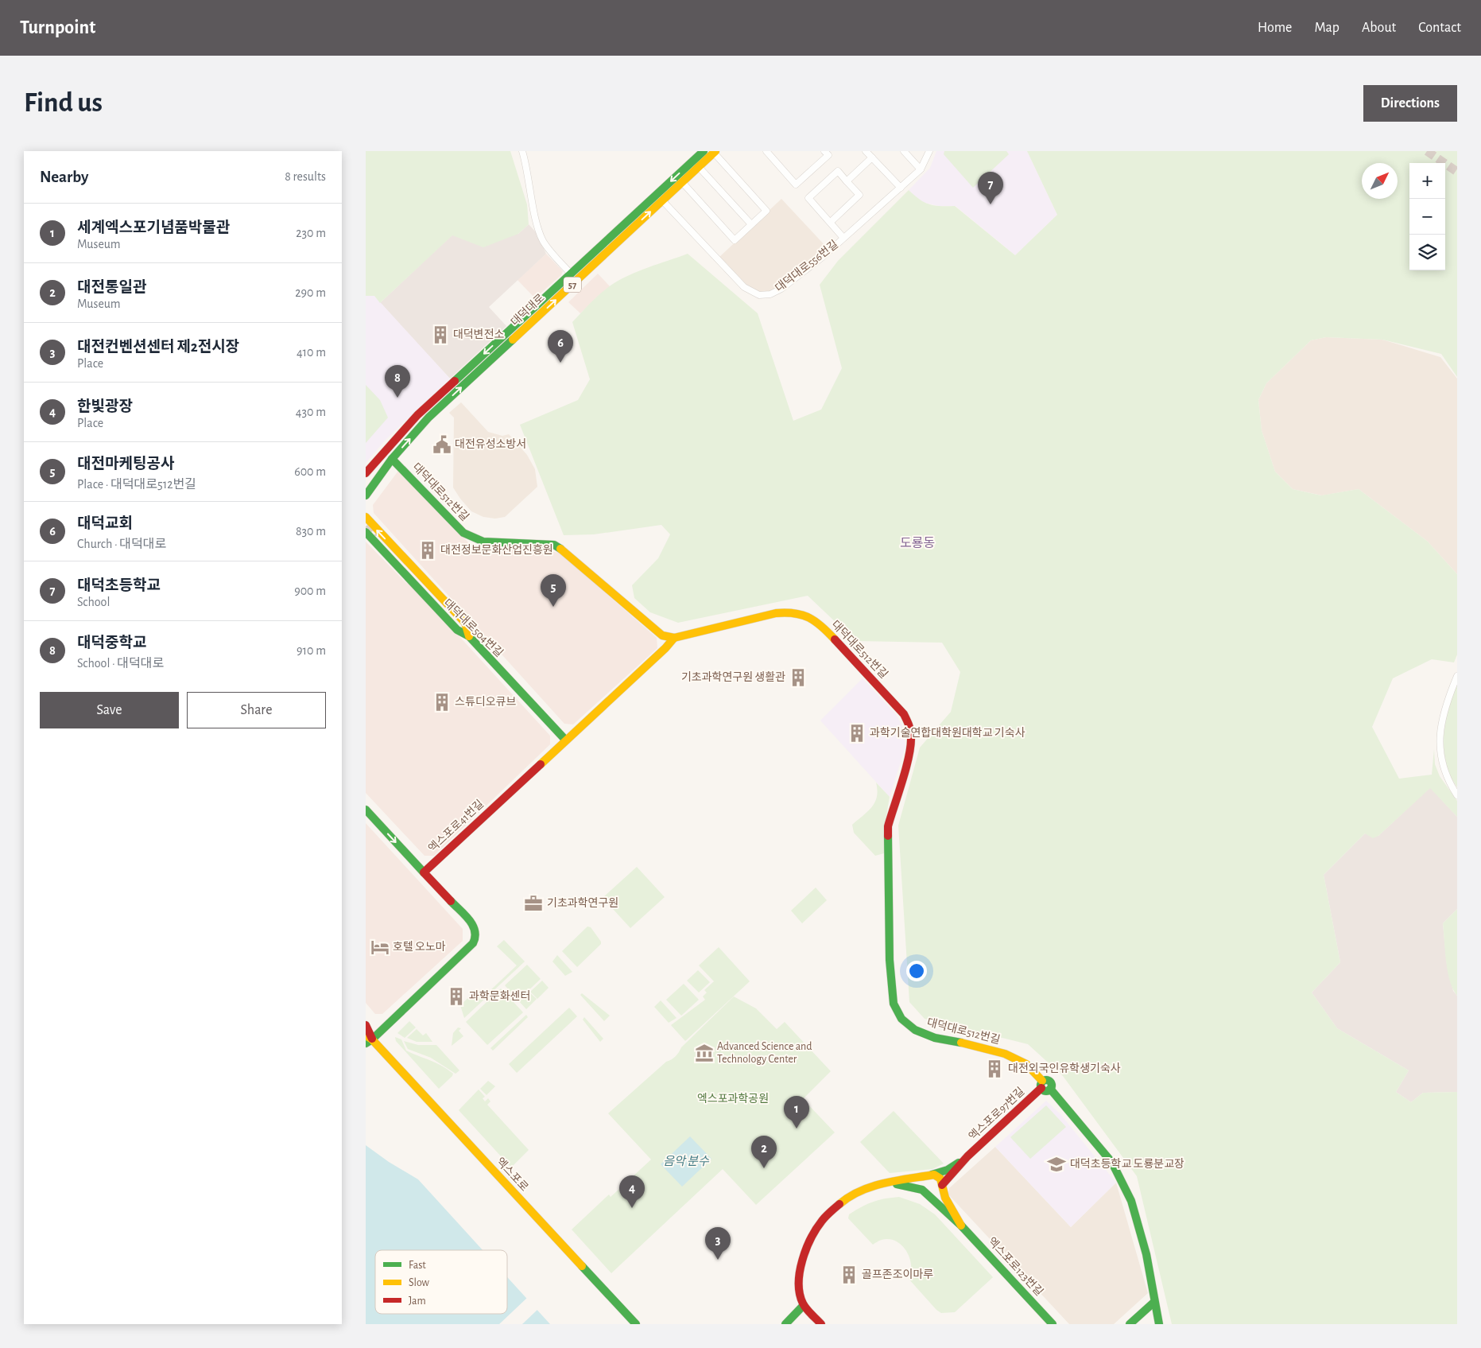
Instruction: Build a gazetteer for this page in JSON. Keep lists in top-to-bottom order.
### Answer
{
  "streets": {
    "street": [
      "대덕대로556번길",
      "57",
      "대덕대로",
      "대덕대로512번길",
      "대덕대로504번길",
      "엑스포로41번길",
      "엑스포로97번길",
      "엑스포로",
      "엑스포로123번길"
    ]
  },
  "crossings": [
    ["대덕대로556번길", "대덕대로"],
    ["대덕대로", "대덕대로512번길"],
    ["대덕대로512번길", "엑스포로41번길"],
    ["대덕대로512번길", "엑스포로97번길"],
    ["대덕대로504번길", "엑스포로41번길"]
  ],
  "districts": ["도룡동"],
  "water": ["음악 분수"],
  "parks": ["엑스포과학공원"],
  "places": {
    "building": [
      "대덕변전소",
      "대전정보문화산업진흥원",
      "기초과학연구원 생활관",
      "스튜디오큐브",
      "과학기술연합대학원대학교 기숙사",
      "과학문화센터",
      "대전외국인유학생기숙사",
      "골프존조이마루"
    ],
    "public building": ["대전유성소방서"],
    "office": ["기초과학연구원"],
    "hotel": ["호텔 오노마"],
    "museum": ["Advanced Science and Technology Center"],
    "school or university": ["대덕초등학교 도룡분교장"]
  },
  "legend": ["Fast", "Slow", "Jam"],
  "north": "top right",
  "page": {
    "header": "Turnpoint",
    "nav": [
      "Home",
      "Map",
      "About",
      "Contact"
    ],
    "buttons": [
      "Directions",
      ["Save", "Share"]
    ],
    "title": "Find us",
    "heading": ["Nearby", "8 results"],
    "map_buttons": ["+", "−"],
    "pins": [
      "7",
      "6",
      "8",
      "5",
      "1",
      "2",
      "4",
      "3"
    ],
    "list": [
      {
        "mark": "1",
        "name": "세계엑스포기념품박물관",
        "note": "Museum",
        "value": "230 m"
      },
      {
        "mark": "2",
        "name": "대전통일관",
        "note": "Museum",
        "value": "290 m"
      },
      {
        "mark": "3",
        "name": "대전컨벤션센터 제2전시장",
        "note": "Place",
        "value": "410 m"
      },
      {
        "mark": "4",
        "name": "한빛광장",
        "note": "Place",
        "value": "430 m"
      },
      {
        "mark": "5",
        "name": "대전마케팅공사",
        "note": "Place · 대덕대로512번길",
        "value": "600 m"
      },
      {
        "mark": "6",
        "name": "대덕교회",
        "note": "Church · 대덕대로",
        "value": "830 m"
      },
      {
        "mark": "7",
        "name": "대덕초등학교",
        "note": "School",
        "value": "900 m"
      },
      {
        "mark": "8",
        "name": "대덕중학교",
        "note": "School · 대덕대로",
        "value": "910 m"
      }
    ]
  }
}
